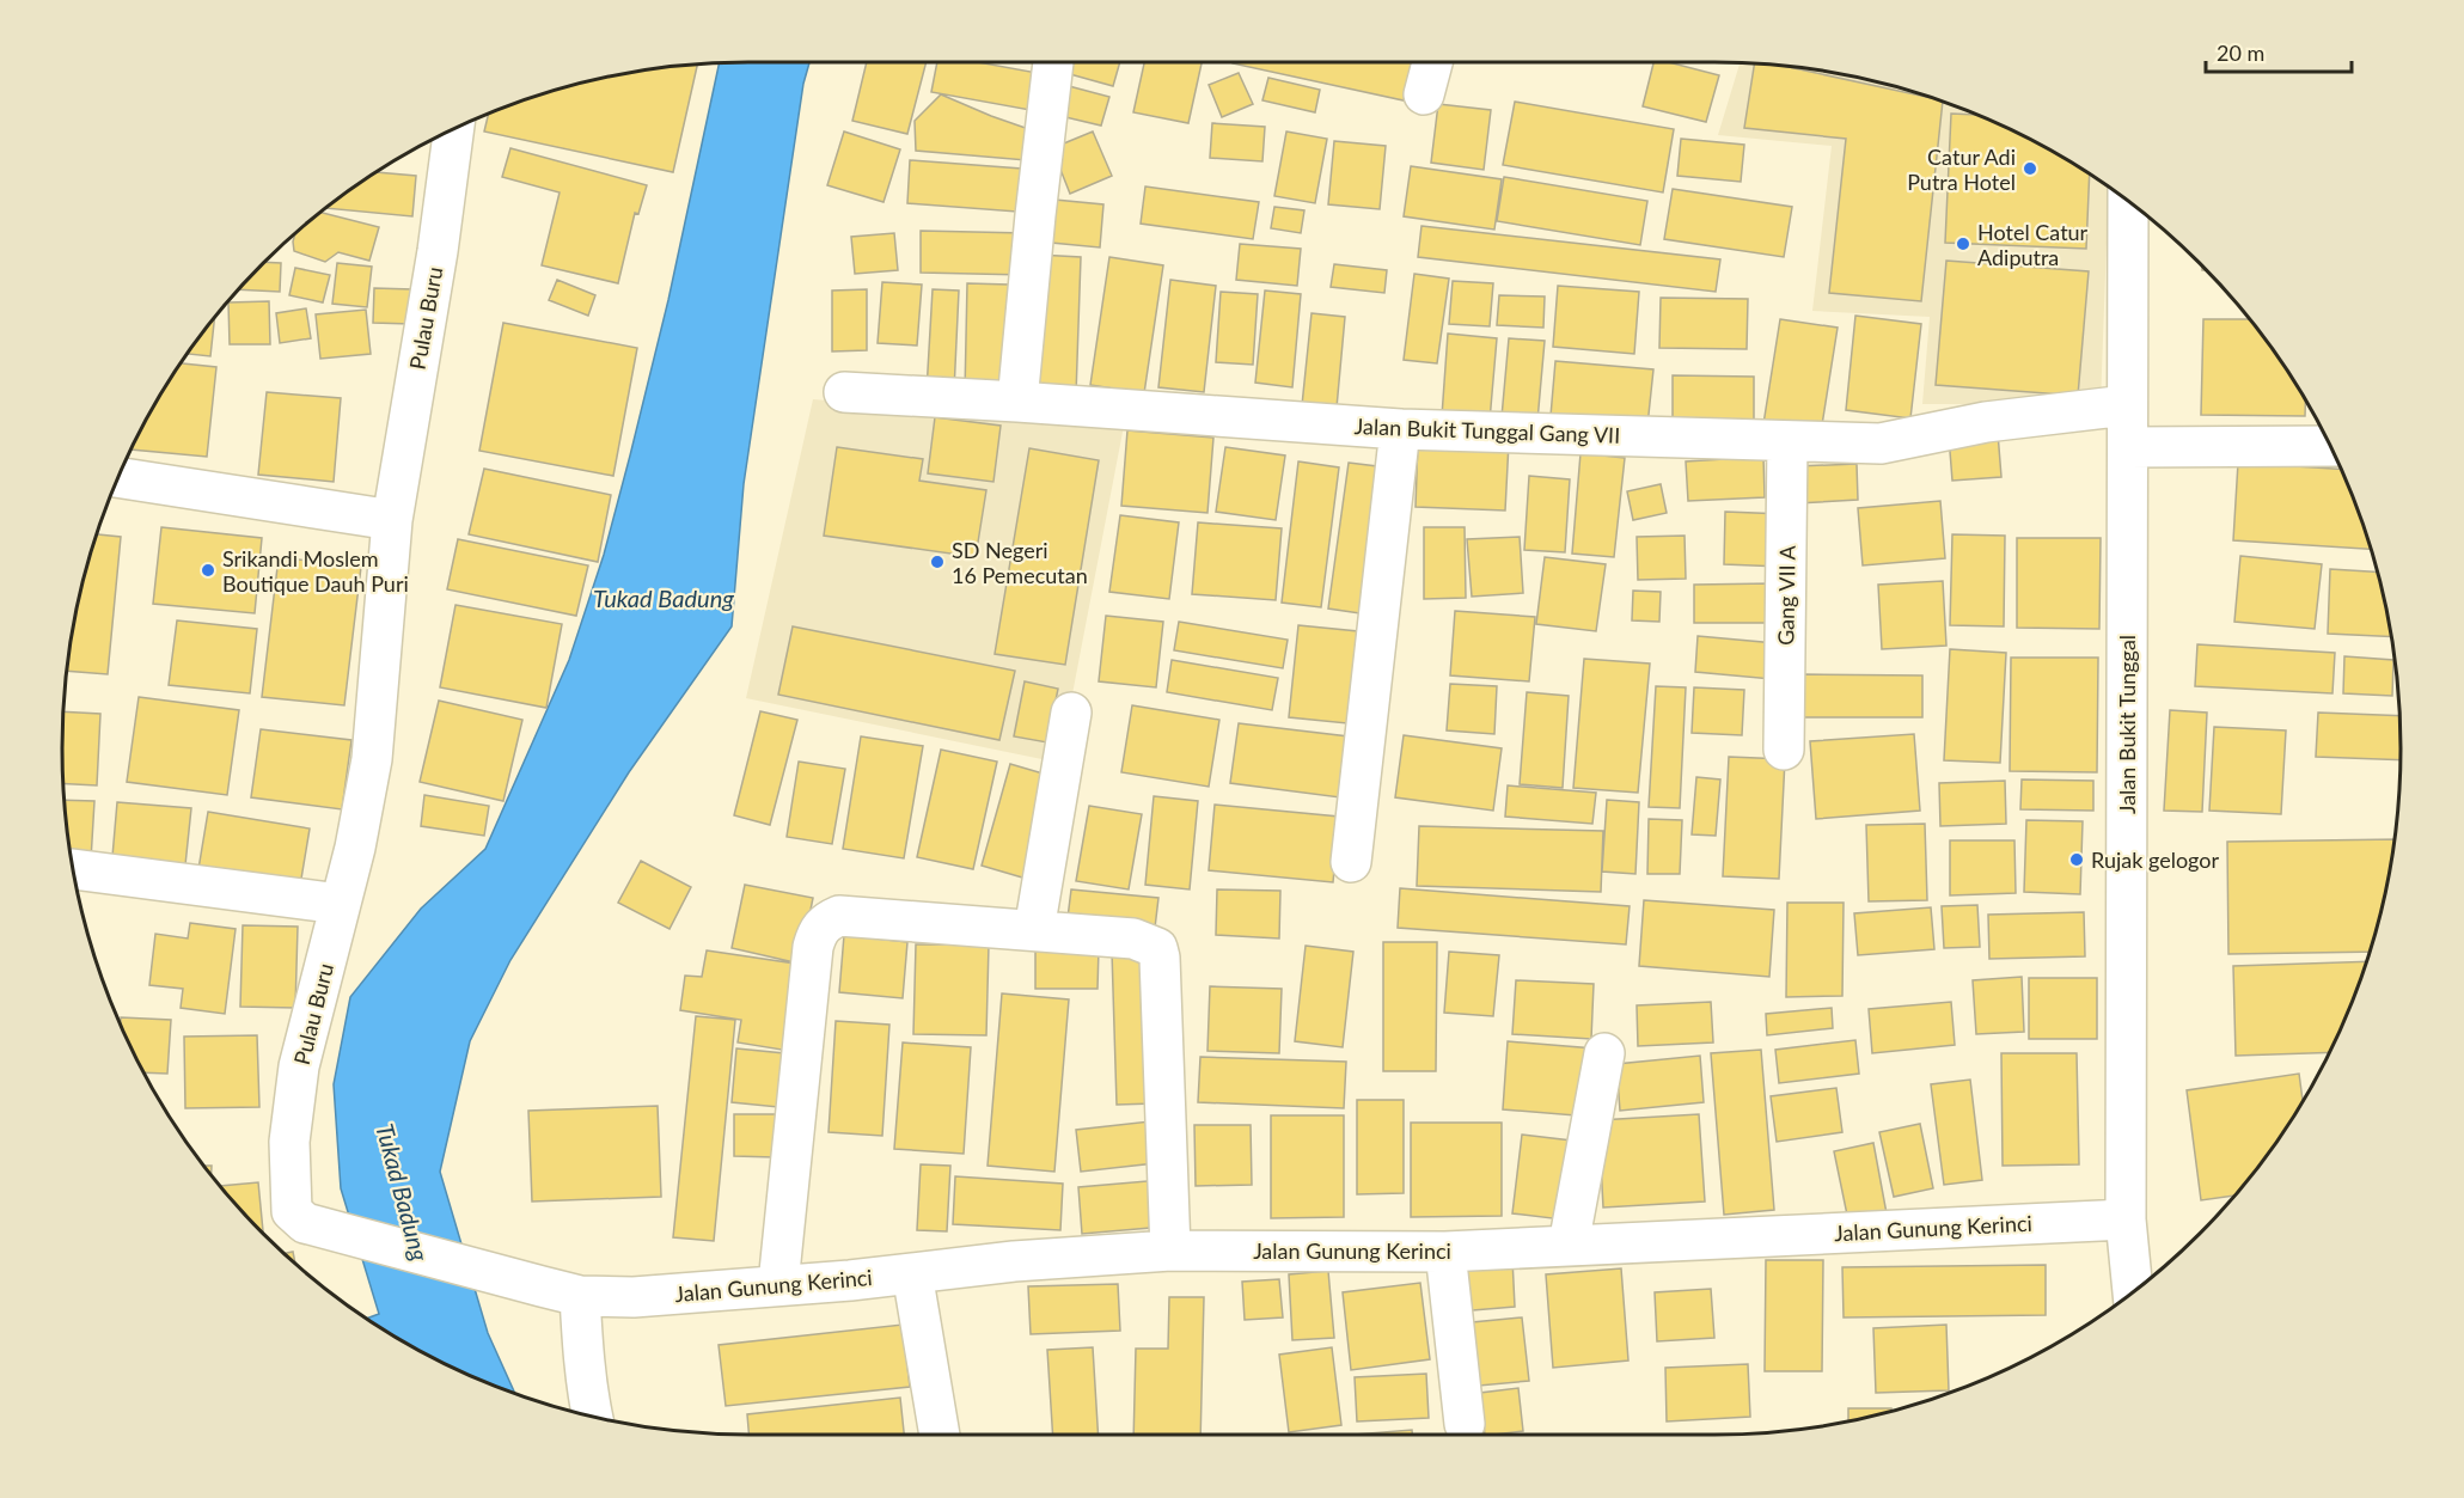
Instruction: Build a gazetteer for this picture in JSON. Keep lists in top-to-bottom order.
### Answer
{
  "streets": {
    "street": [
      "Pulau Buru",
      "Jalan Bukit Tunggal Gang VII",
      "Gang VII A",
      "Jalan Bukit Tunggal",
      "Jalan Gunung Kerinci"
    ]
  },
  "crossings": [
    ["Pulau Buru", "Jalan Gunung Kerinci"],
    ["Jalan Bukit Tunggal Gang VII", "Gang VII A"],
    ["Jalan Bukit Tunggal Gang VII", "Jalan Bukit Tunggal"],
    ["Jalan Bukit Tunggal", "Jalan Gunung Kerinci"]
  ],
  "water": ["Tukad Badung"],
  "places": [
    "Catur Adi Putra Hotel",
    "Hotel Catur Adiputra",
    "SD Negeri 16 Pemecutan",
    "Srikandi Moslem Boutique Dauh Puri",
    "Rujak gelogor"
  ],
  "scale_bar": "20 m"
}
